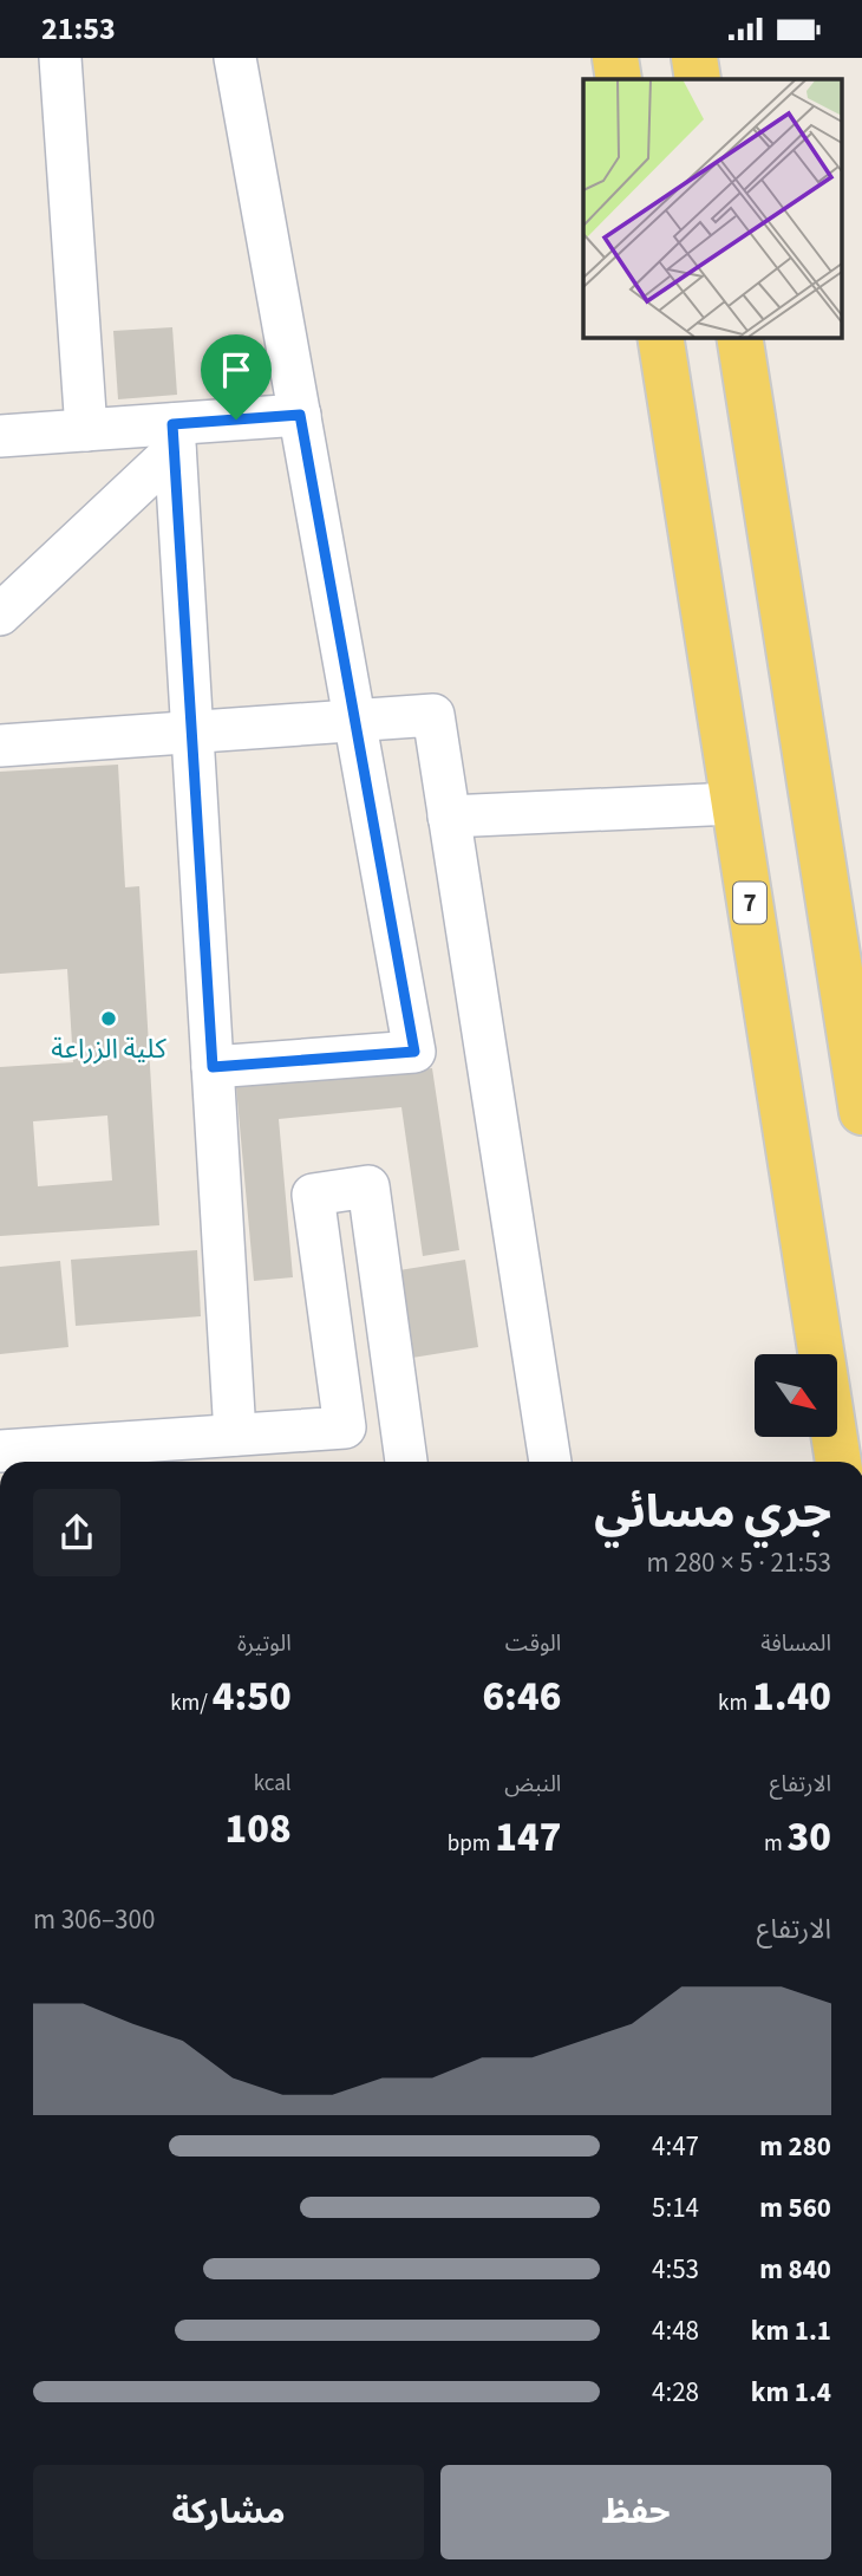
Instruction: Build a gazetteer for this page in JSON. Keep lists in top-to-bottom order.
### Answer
{
  "streets": {
    "main road": ["7"]
  },
  "places": ["كلية الزراعة"],
  "north": "bottom right",
  "page": {
    "status": "21:53",
    "heading": ["جري مسائي", "21:53 · 5 × 280 m"],
    "stats": [
      ["المسافة", "1.40 km"],
      ["الوقت", "6:46"],
      ["الوتيرة", "4:50 /km"],
      ["الارتفاع", "30 m"],
      ["النبض", "147 bpm"],
      ["kcal", "108"]
    ],
    "chart": ["الارتفاع", "300–306 m"],
    "list": [
      {
        "name": "280 m",
        "note": "4:47"
      },
      {
        "name": "560 m",
        "note": "5:14"
      },
      {
        "name": "840 m",
        "note": "4:53"
      },
      {
        "name": "1.1 km",
        "note": "4:48"
      },
      {
        "name": "1.4 km",
        "note": "4:28"
      }
    ],
    "buttons": ["حفظ", "مشاركة"]
  }
}
